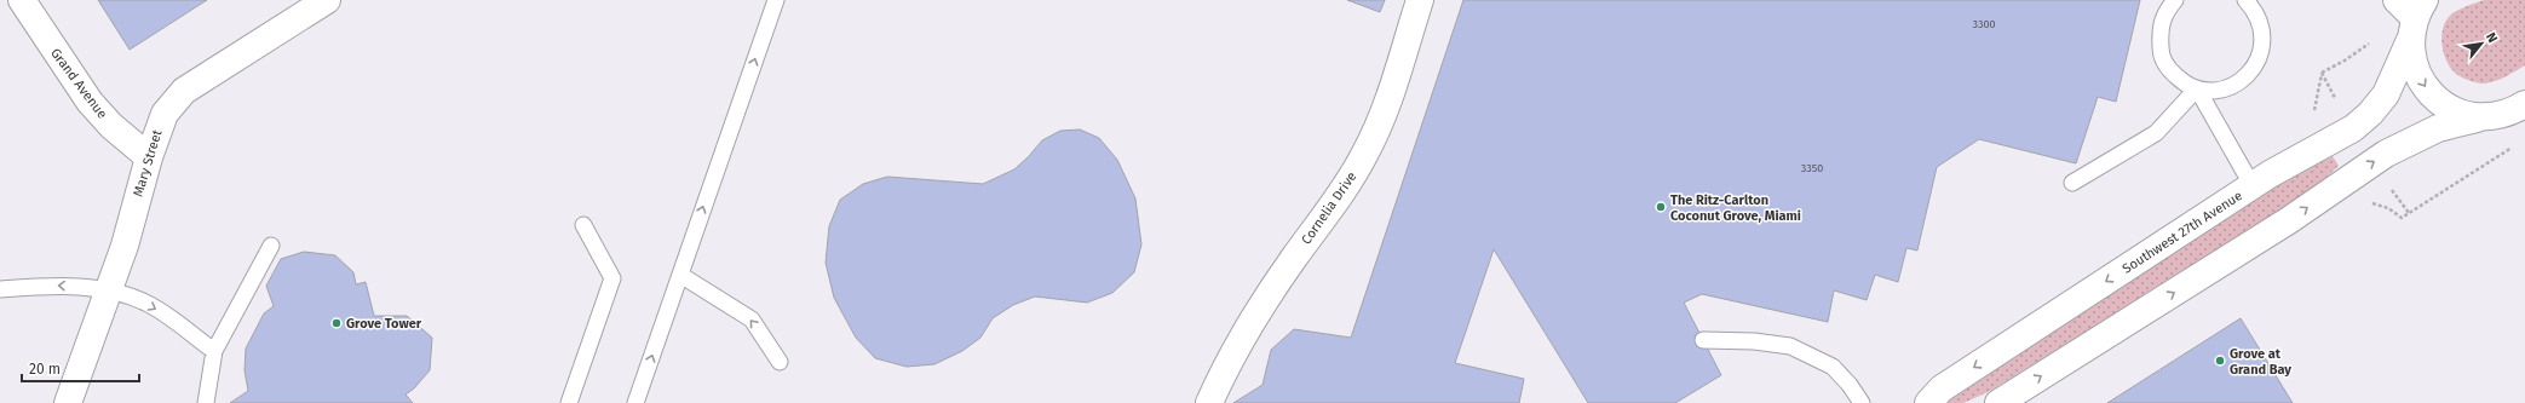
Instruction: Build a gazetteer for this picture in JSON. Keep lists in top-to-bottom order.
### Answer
{
  "streets": {
    "main road": [
      "Grand Avenue",
      "Mary Street",
      "Cornelia Drive",
      "Southwest 27th Avenue"
    ]
  },
  "crossings": [
    ["Grand Avenue", "Mary Street"]
  ],
  "places": ["The Ritz-Carlton Coconut Grove, Miami", "Grove Tower", "Grove at Grand Bay"],
  "house_numbers": ["3300", "3350"],
  "scale_bar": "20 m",
  "north": "top right"
}
